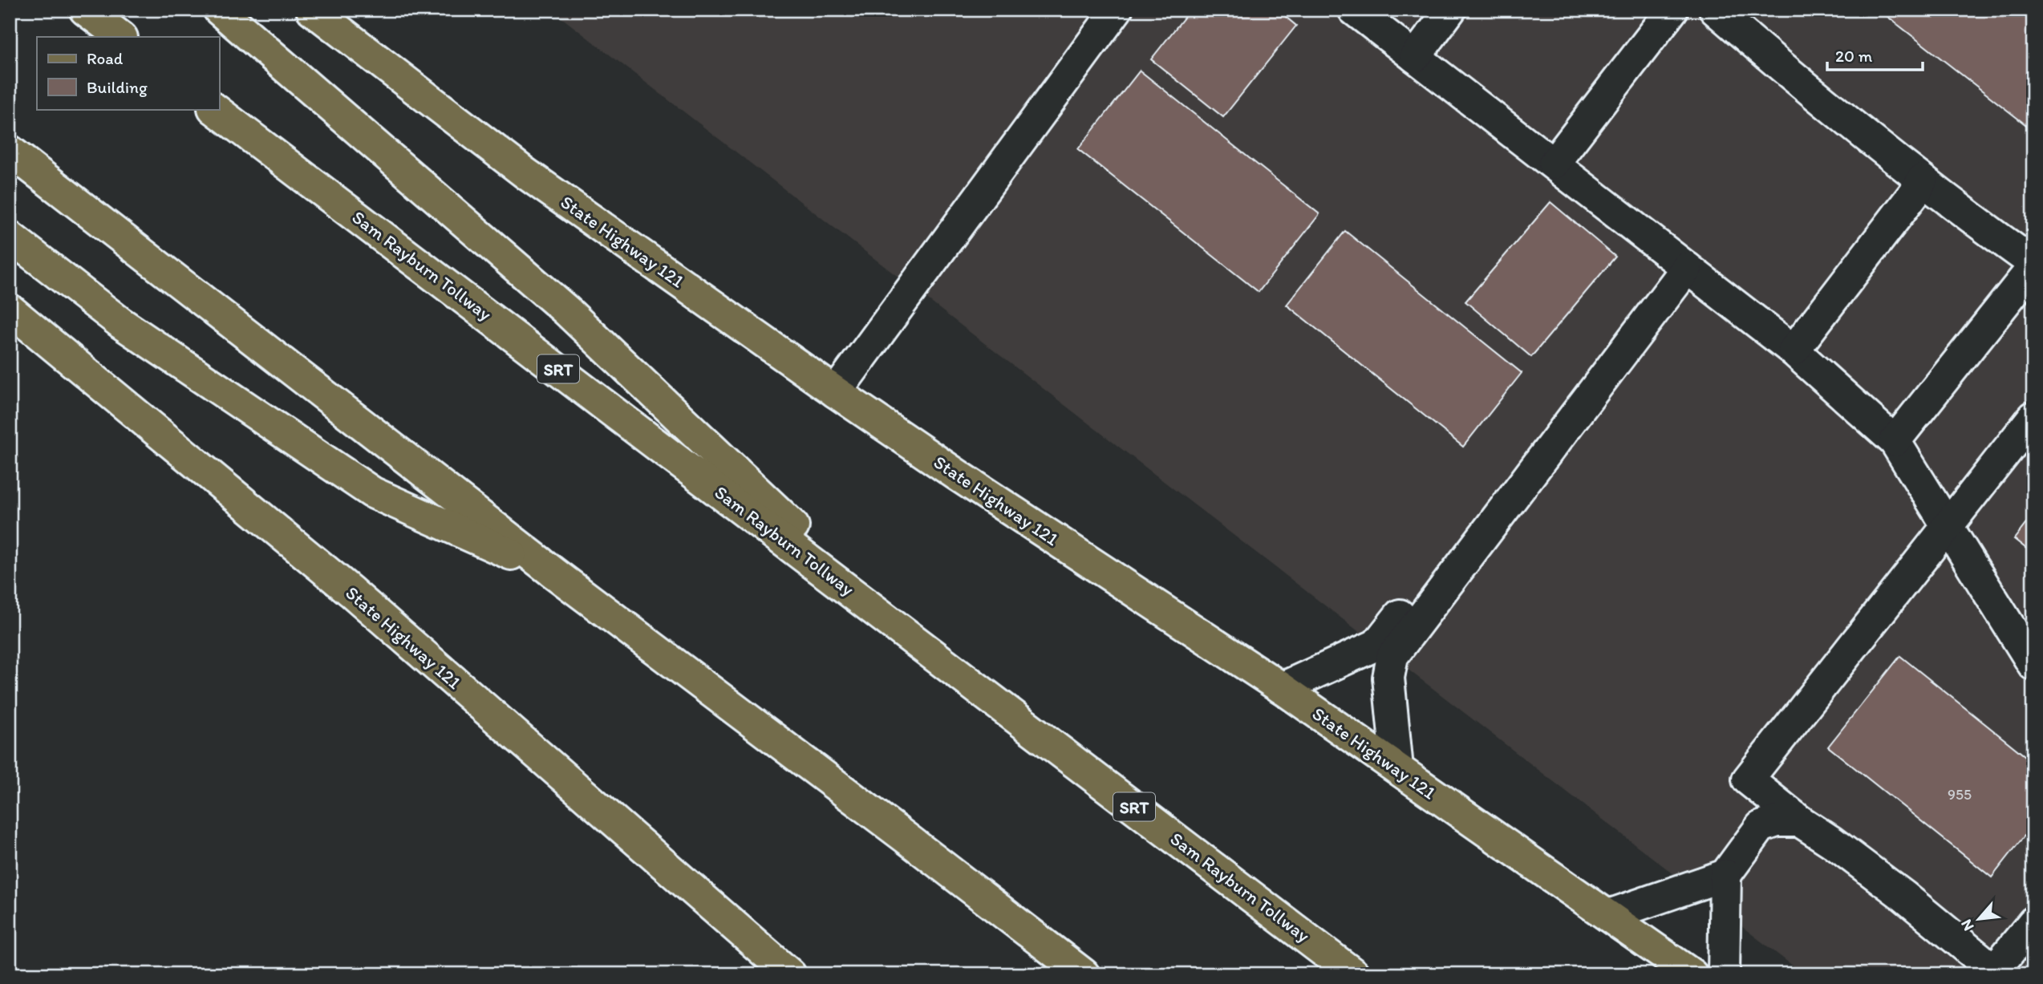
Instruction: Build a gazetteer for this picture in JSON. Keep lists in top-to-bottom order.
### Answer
{
  "streets": {
    "main road": ["State Highway 121", "Sam Rayburn Tollway", "SRT"]
  },
  "house_numbers": ["955"],
  "legend": ["Road", "Building"],
  "scale_bar": "20 m",
  "north": "bottom left"
}
